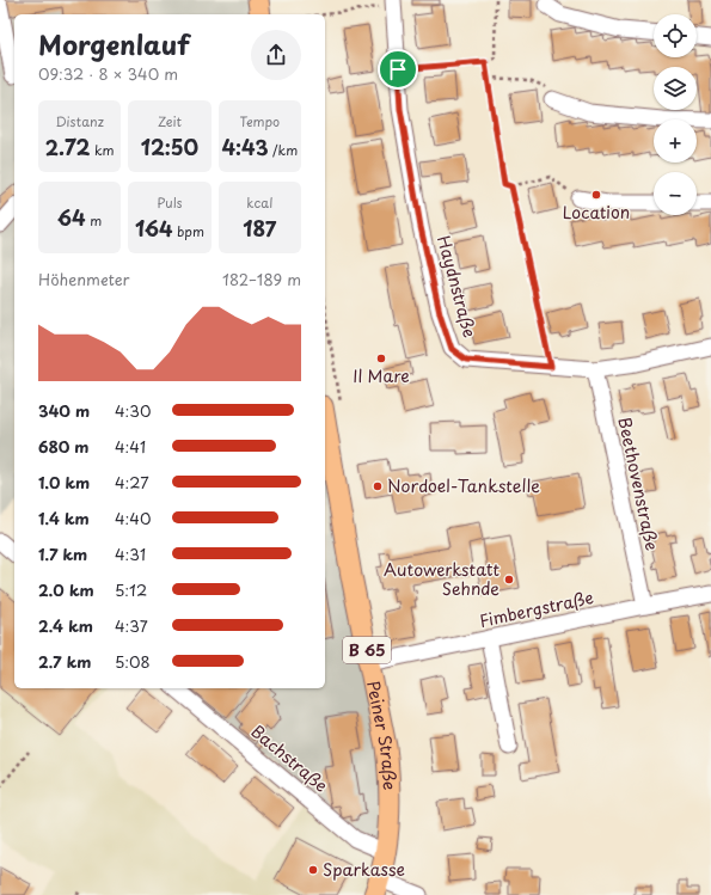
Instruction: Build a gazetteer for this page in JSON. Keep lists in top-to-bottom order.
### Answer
{
  "streets": {
    "main road": ["B 65", "Peiner Straße"],
    "street": [
      "Haydnstraße",
      "Beethovenstraße",
      "Fimbergstraße",
      "Bachstraße"
    ]
  },
  "crossings": [
    ["Haydnstraße", "Beethovenstraße"],
    ["Beethovenstraße", "Fimbergstraße"],
    ["Fimbergstraße", "Peiner Straße"],
    ["Peiner Straße", "Bachstraße"]
  ],
  "places": [
    "Location",
    "Il Mare",
    "Nordoel-Tankstelle",
    "Autowerkstatt Sehnde",
    "Sparkasse"
  ],
  "page": {
    "map_buttons": ["+", "−"],
    "heading": ["Morgenlauf", "09:32 · 8 × 340 m"],
    "stats": [
      ["Distanz", "2.72 km"],
      ["Zeit", "12:50"],
      ["Tempo", "4:43 /km"],
      ["64 m"],
      ["Puls", "164 bpm"],
      ["kcal", "187"]
    ],
    "chart": ["Höhenmeter", "182–189 m"],
    "list": [
      {
        "name": "340 m",
        "note": "4:30"
      },
      {
        "name": "680 m",
        "note": "4:41"
      },
      {
        "name": "1.0 km",
        "note": "4:27"
      },
      {
        "name": "1.4 km",
        "note": "4:40"
      },
      {
        "name": "1.7 km",
        "note": "4:31"
      },
      {
        "name": "2.0 km",
        "note": "5:12"
      },
      {
        "name": "2.4 km",
        "note": "4:37"
      },
      {
        "name": "2.7 km",
        "note": "5:08"
      }
    ]
  }
}
